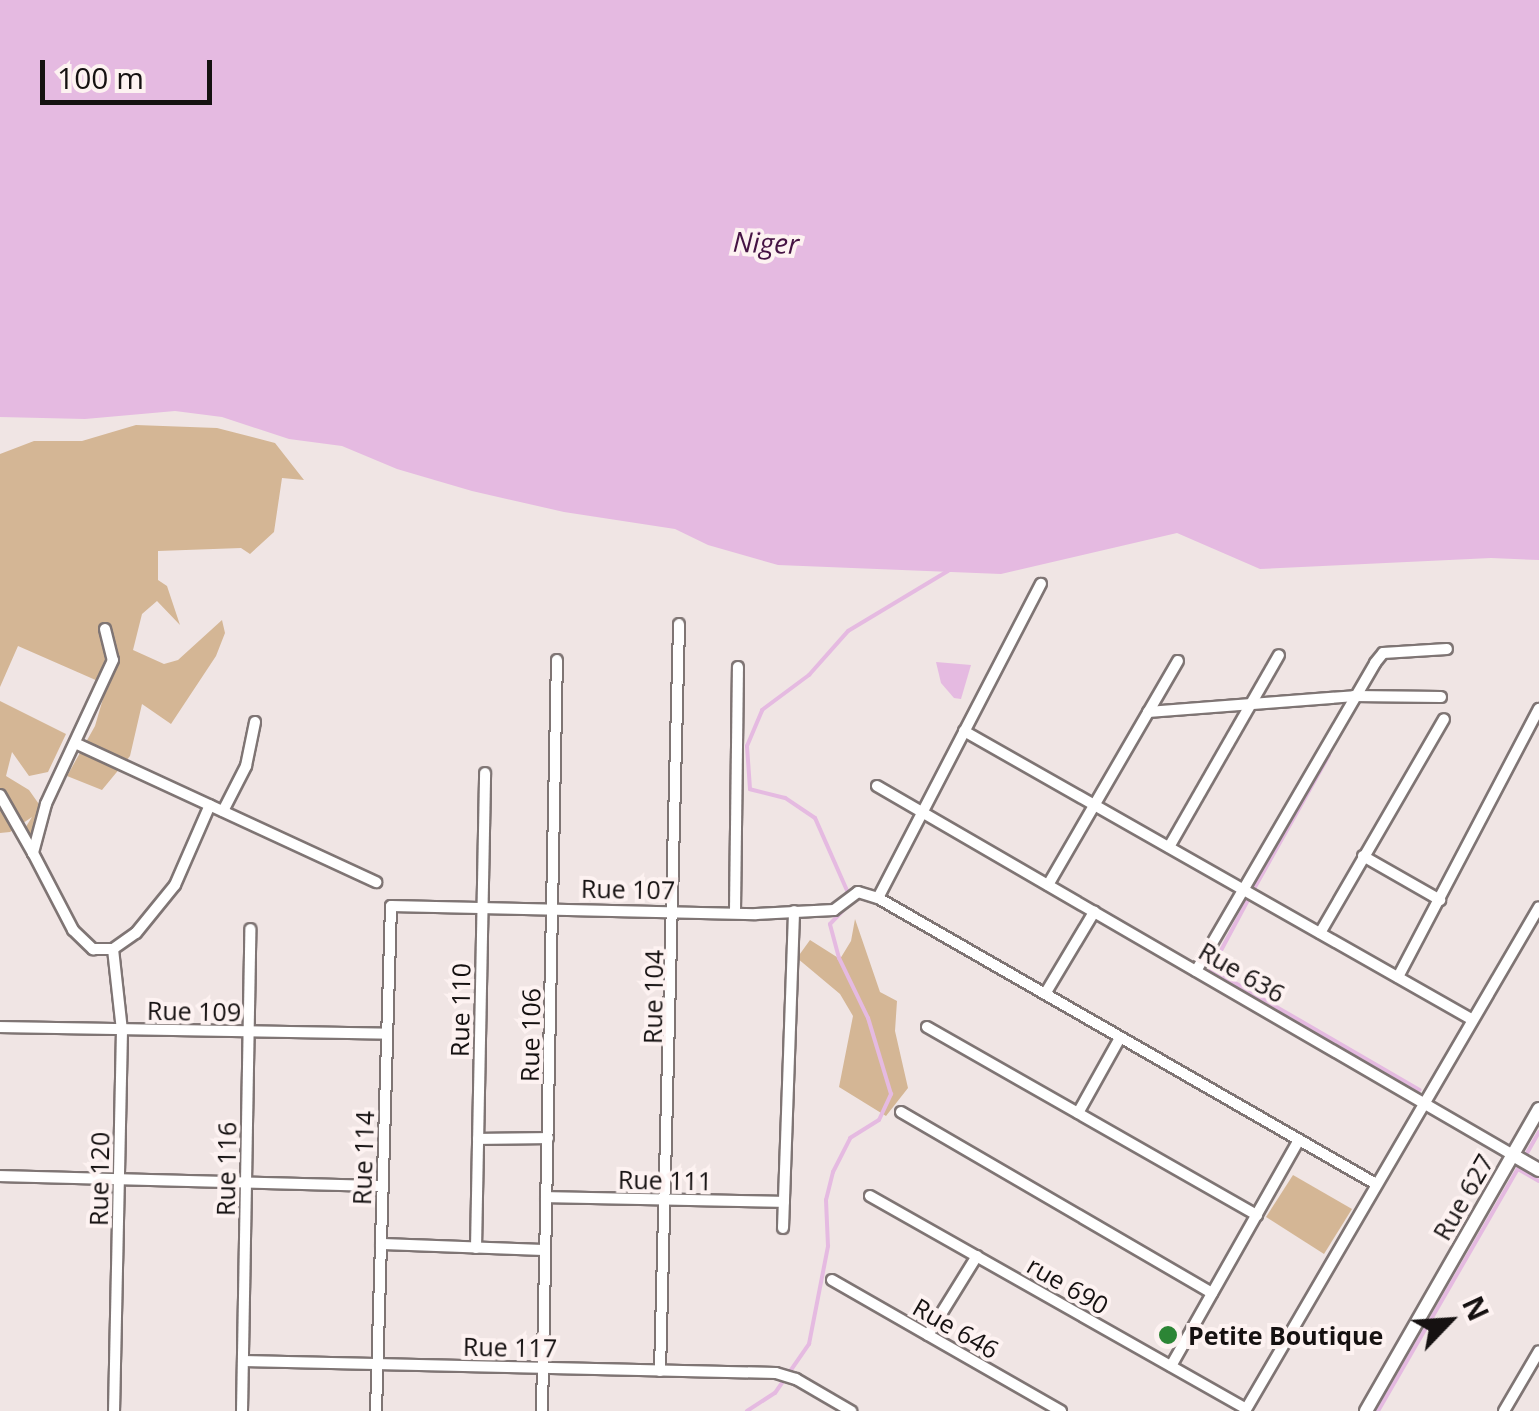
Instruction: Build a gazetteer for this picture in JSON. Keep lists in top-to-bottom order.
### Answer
{
  "streets": {
    "street": [
      "Rue 107",
      "Rue 636",
      "Rue 104",
      "Rue 110",
      "Rue 109",
      "Rue 106",
      "Rue 114",
      "Rue 116",
      "Rue 120",
      "Rue 111",
      "Rue 627",
      "rue 690",
      "Rue 646",
      "Rue 117"
    ]
  },
  "crossings": [
    ["Rue 107", "Rue 104"],
    ["Rue 107", "Rue 110"],
    ["Rue 107", "Rue 106"],
    ["Rue 107", "Rue 114"],
    ["Rue 636", "Rue 627"],
    ["Rue 104", "Rue 111"],
    ["Rue 104", "Rue 117"],
    ["Rue 109", "Rue 114"],
    ["Rue 109", "Rue 116"],
    ["Rue 109", "Rue 120"],
    ["Rue 106", "Rue 111"],
    ["Rue 106", "Rue 117"],
    ["Rue 114", "Rue 117"],
    ["Rue 116", "Rue 117"]
  ],
  "water": ["Niger"],
  "places": ["Petite Boutique"],
  "scale_bar": "100 m",
  "north": "top right"
}
